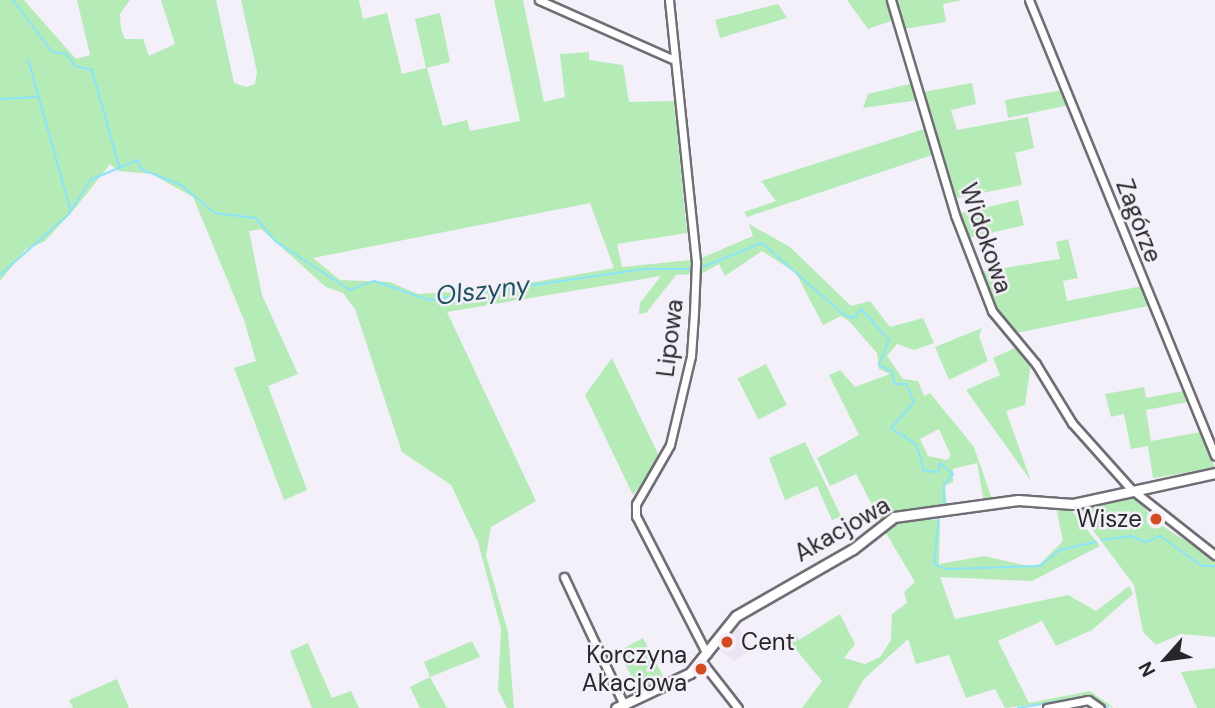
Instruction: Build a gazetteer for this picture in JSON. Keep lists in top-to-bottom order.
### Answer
{
  "streets": {
    "street": [
      "Zagórze",
      "Widokowa",
      "Lipowa",
      "Akacjowa"
    ]
  },
  "crossings": [
    ["Widokowa", "Akacjowa"],
    ["Lipowa", "Akacjowa"]
  ],
  "water": ["Olszyny"],
  "places": ["Wisze", "Cent", "Korczyna Akacjowa"],
  "north": "bottom left"
}
